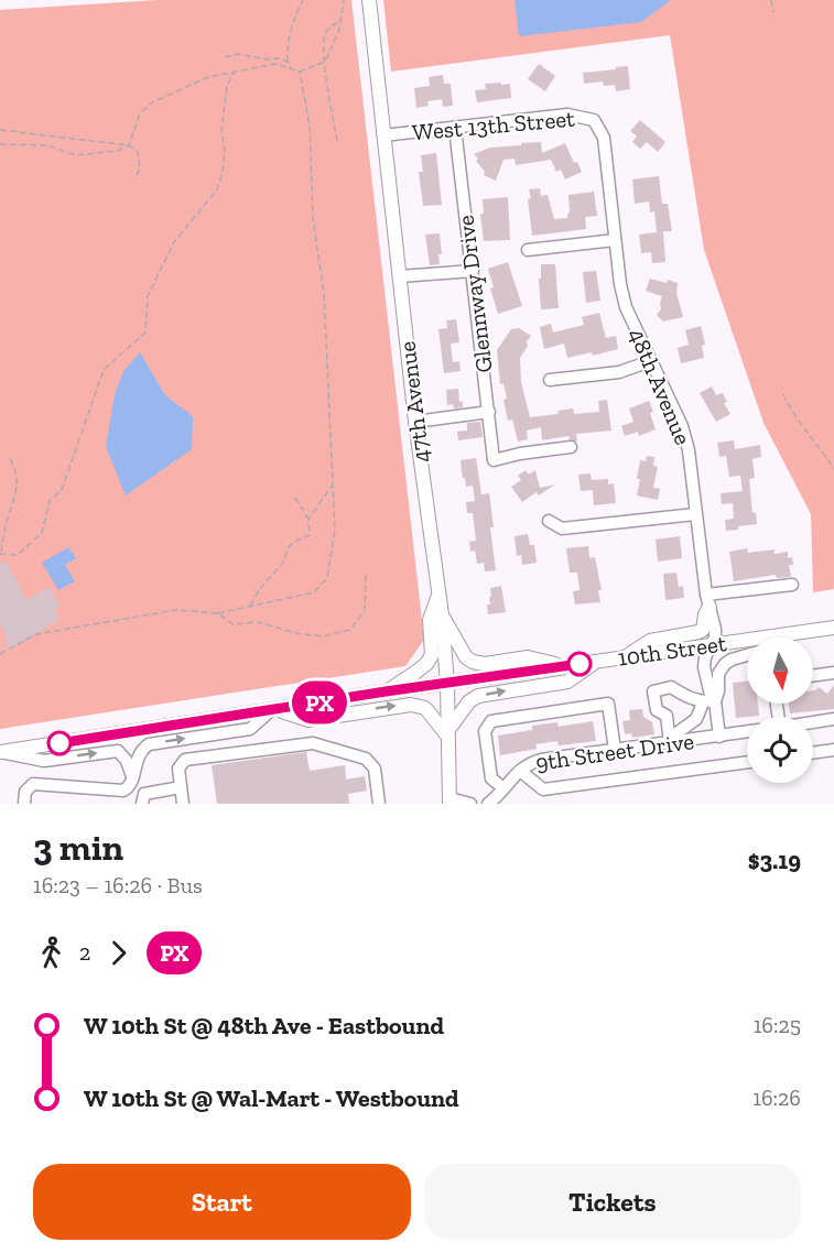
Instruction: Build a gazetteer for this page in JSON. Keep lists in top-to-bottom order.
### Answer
{
  "streets": {
    "main road": ["47th Avenue", "10th Street"],
    "street": [
      "West 13th Street",
      "Glennway Drive",
      "48th Avenue",
      "9th Street Drive"
    ]
  },
  "crossings": [
    ["West 13th Street", "Glennway Drive"],
    ["West 13th Street", "48th Avenue"],
    ["West 13th Street", "47th Avenue"],
    ["48th Avenue", "10th Street"],
    ["47th Avenue", "10th Street"]
  ],
  "lines": ["bus line PX"],
  "north": "bottom",
  "page": {
    "on_map": "PX",
    "heading": ["3 min", "16:23 – 16:26 · Bus", "$3.19"],
    "legs": ["2", "PX"],
    "list": [
      {
        "name": "W 10th St @ 48th Ave - Eastbound",
        "value": "16:25"
      },
      {
        "name": "W 10th St @ Wal-Mart - Westbound",
        "value": "16:26"
      }
    ],
    "buttons": ["Start", "Tickets"]
  }
}
